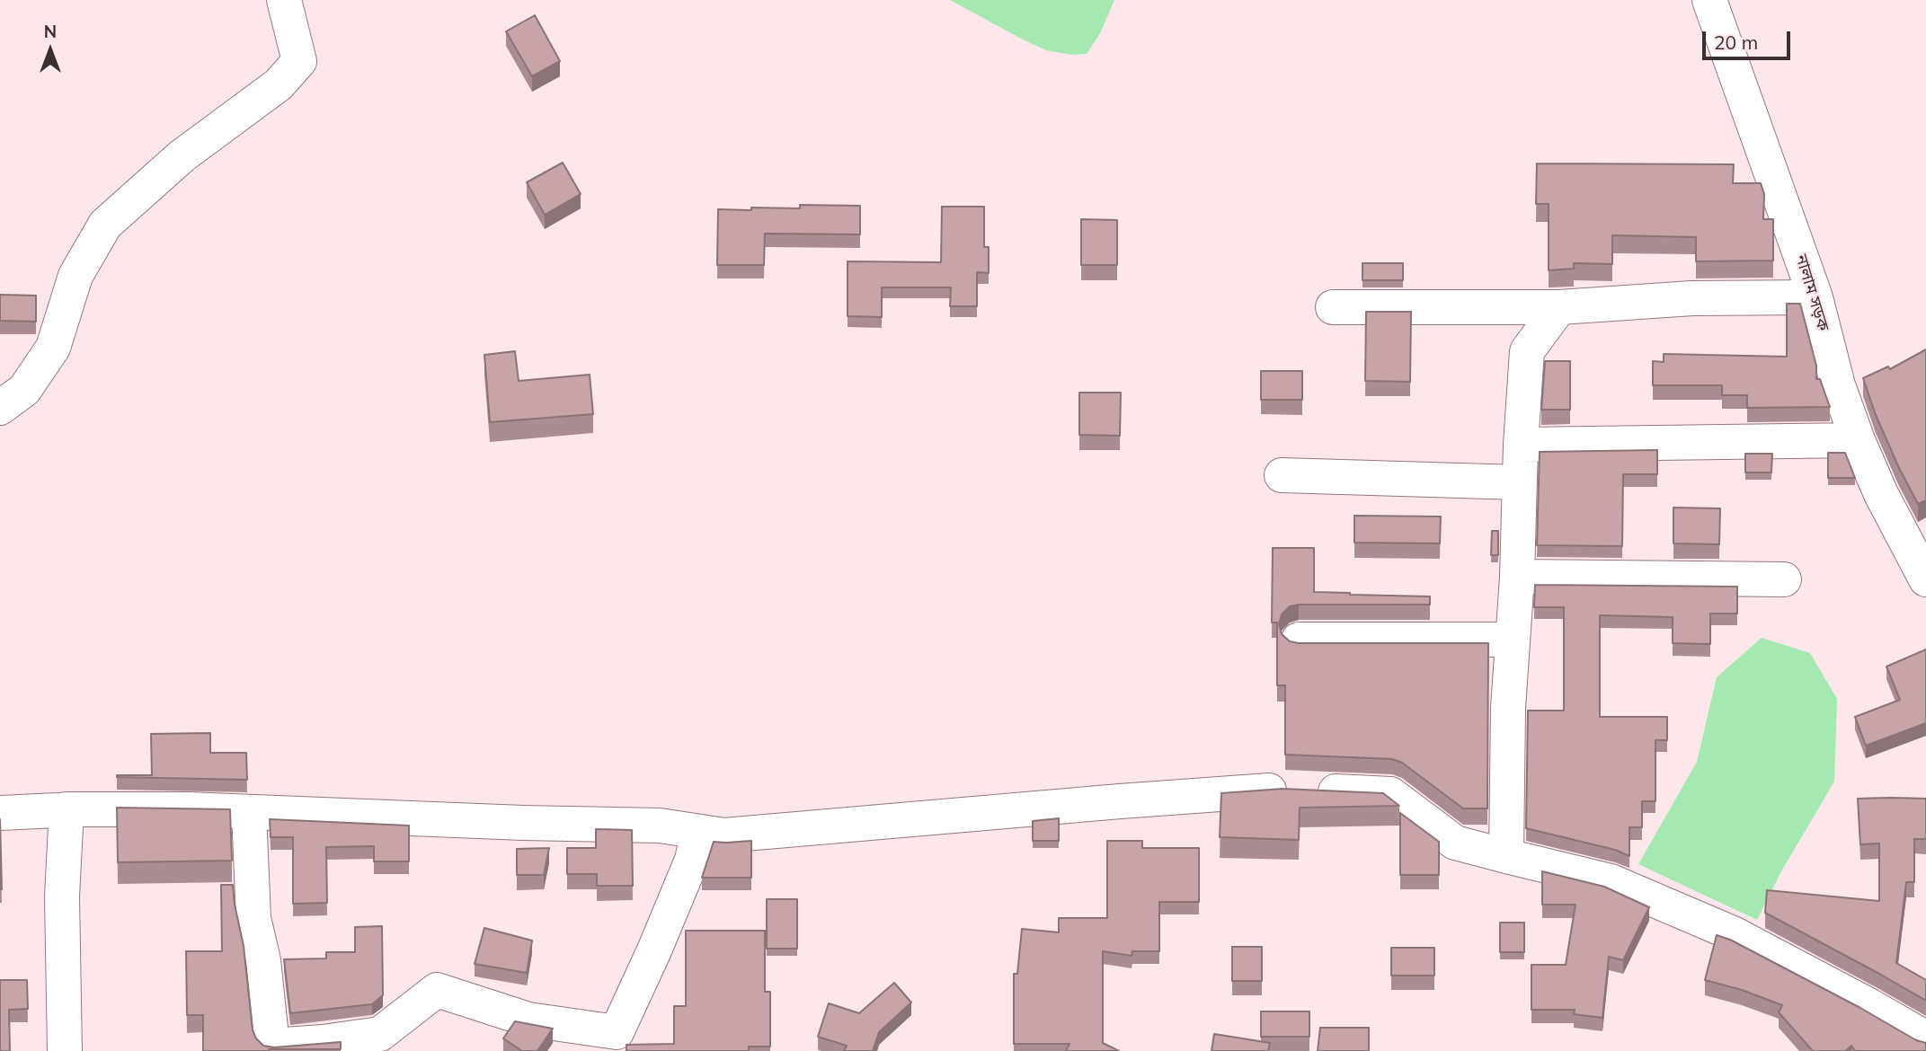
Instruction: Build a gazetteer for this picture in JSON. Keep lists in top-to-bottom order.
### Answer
{
  "streets": {
    "street": ["নালাম সড়ক"]
  },
  "scale_bar": "20 m",
  "north": "top"
}
